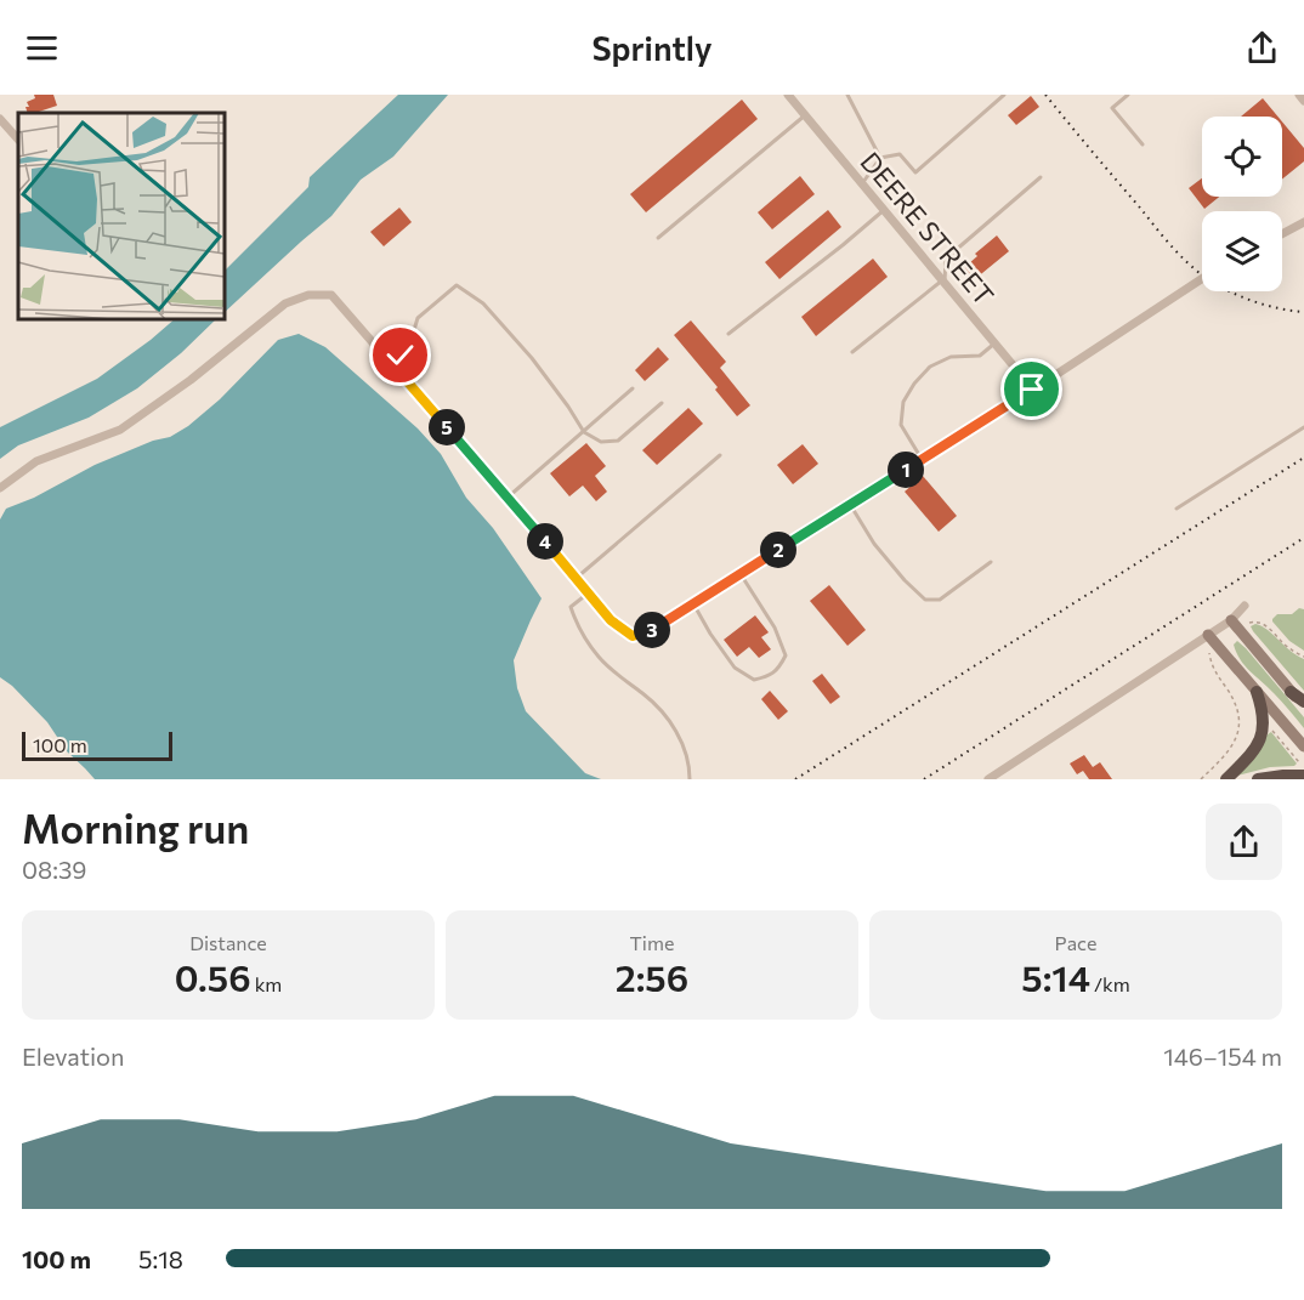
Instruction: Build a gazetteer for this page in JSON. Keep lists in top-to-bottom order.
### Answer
{
  "streets": {
    "street": ["DEERE STREET"]
  },
  "scale_bar": "100 m",
  "page": {
    "header": "Sprintly",
    "pins": [
      "5",
      "1",
      "4",
      "2",
      "3"
    ],
    "scale": "100 m",
    "heading": ["Morning run", "08:39"],
    "stats": [
      ["Distance", "0.56 km"],
      ["Time", "2:56"],
      ["Pace", "5:14 /km"]
    ],
    "chart": ["Elevation", "146–154 m"],
    "list": [
      {
        "name": "100 m",
        "note": "5:18"
      }
    ]
  }
}
